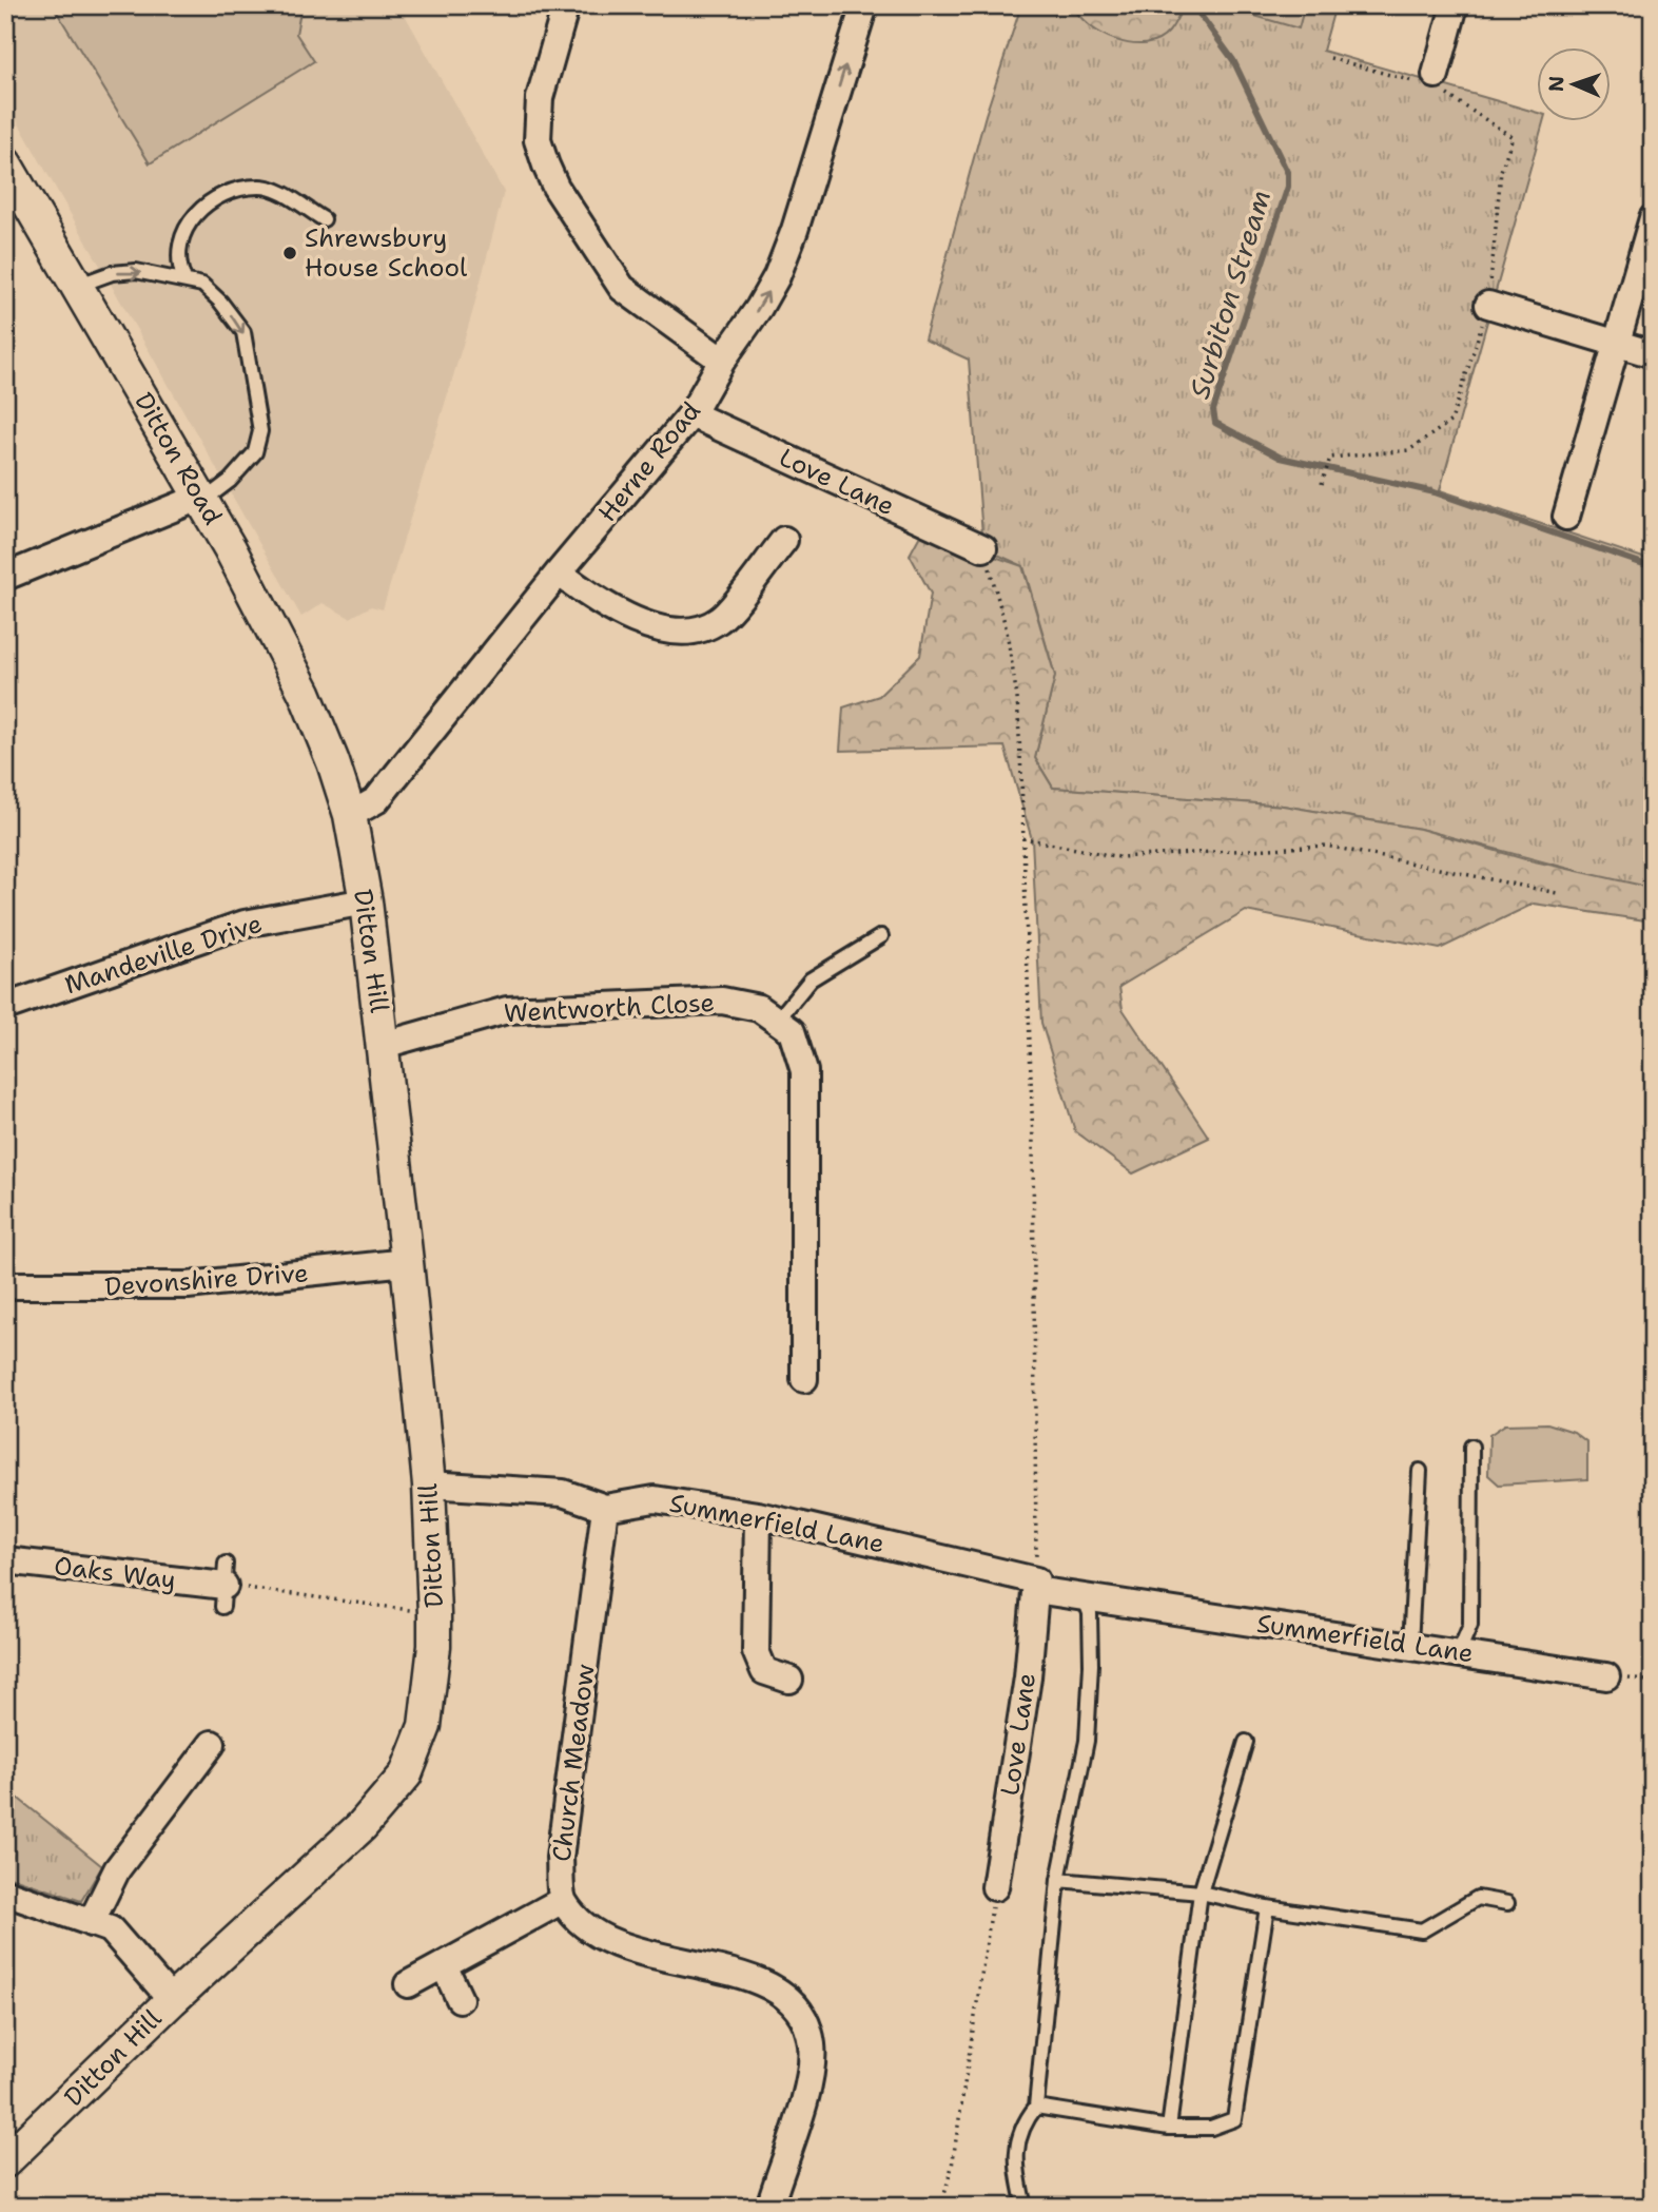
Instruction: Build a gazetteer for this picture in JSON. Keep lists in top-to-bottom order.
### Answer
{
  "streets": {
    "street": [
      "Ditton Road",
      "Herne Road",
      "Love Lane",
      "Ditton Hill",
      "Mandeville Drive",
      "Wentworth Close",
      "Devonshire Drive",
      "Summerfield Lane",
      "Oaks Way",
      "Church Meadow"
    ]
  },
  "crossings": [
    ["Ditton Road", "Ditton Hill"],
    ["Herne Road", "Love Lane"],
    ["Herne Road", "Ditton Hill"],
    ["Love Lane", "Summerfield Lane"],
    ["Ditton Hill", "Mandeville Drive"],
    ["Ditton Hill", "Wentworth Close"],
    ["Ditton Hill", "Devonshire Drive"],
    ["Ditton Hill", "Summerfield Lane"],
    ["Summerfield Lane", "Church Meadow"]
  ],
  "one_way": ["Herne Road"],
  "water": ["Surbiton Stream"],
  "places": ["Shrewsbury House School"],
  "north": "left"
}
